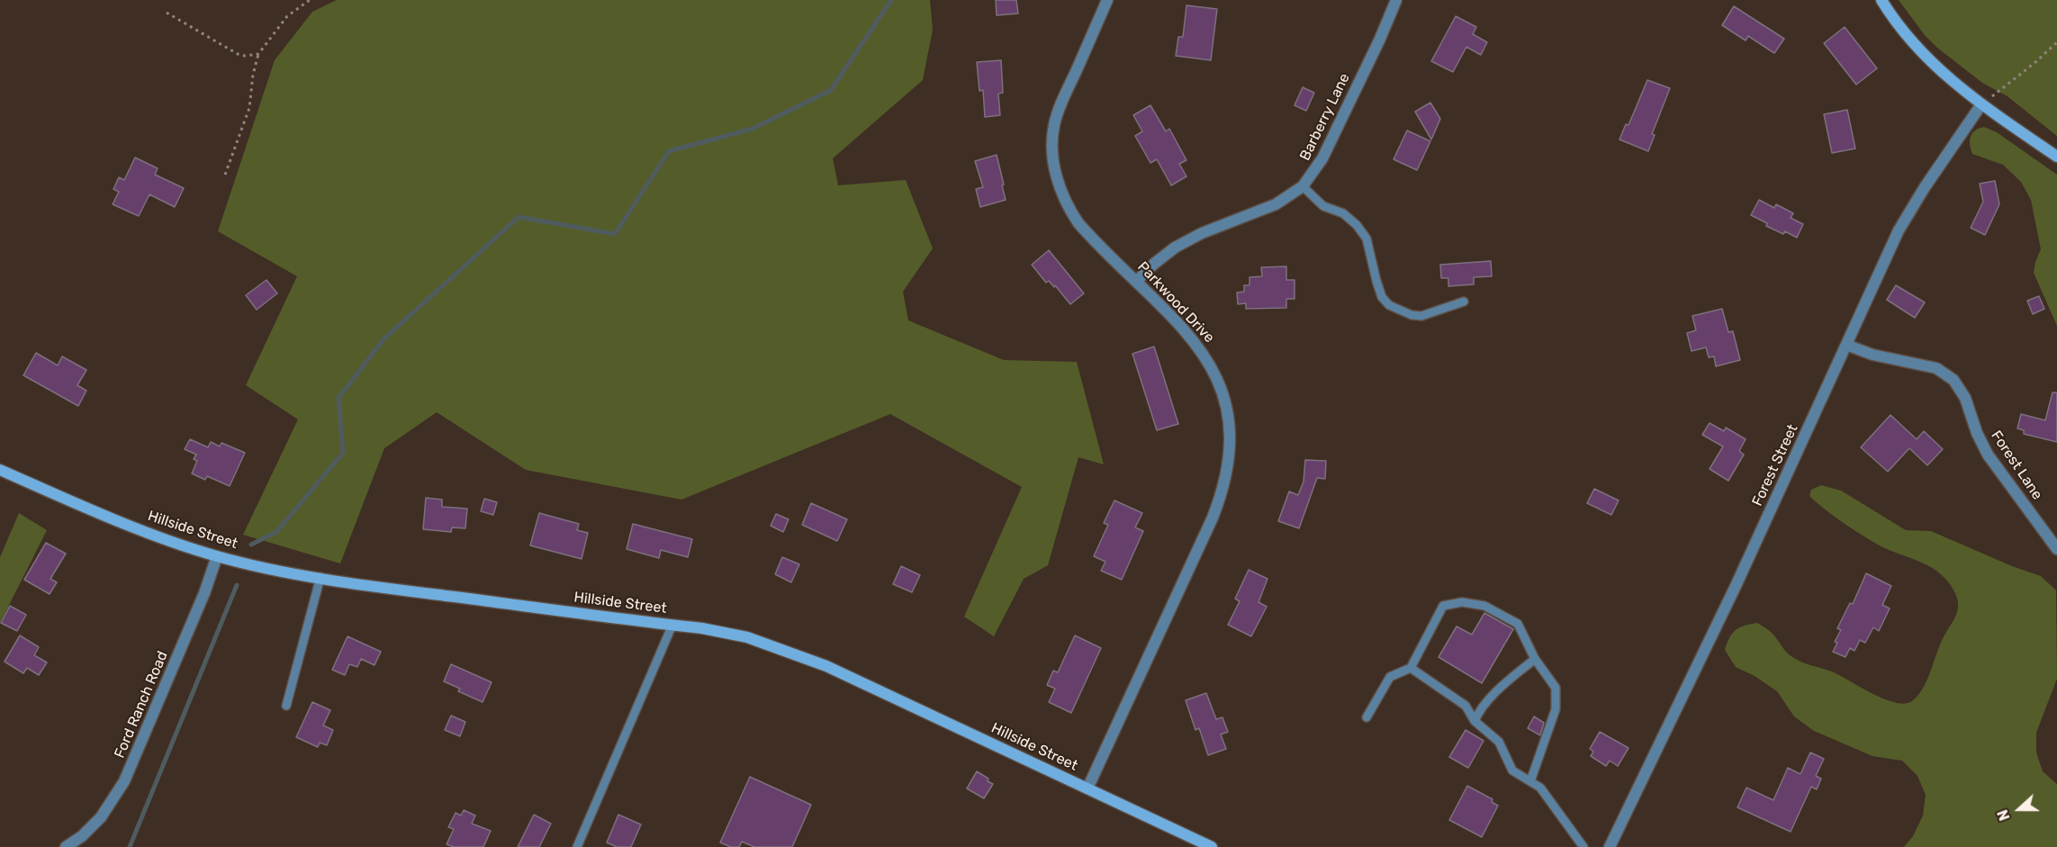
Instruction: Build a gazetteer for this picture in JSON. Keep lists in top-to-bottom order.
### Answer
{
  "streets": {
    "street": [
      "Barberry Lane",
      "Parkwood Drive",
      "Forest Street",
      "Forest Lane",
      "Hillside Street",
      "Ford Ranch Road"
    ]
  },
  "crossings": [
    ["Barberry Lane", "Parkwood Drive"],
    ["Parkwood Drive", "Hillside Street"],
    ["Forest Street", "Forest Lane"],
    ["Hillside Street", "Ford Ranch Road"]
  ],
  "north": "left"
}
